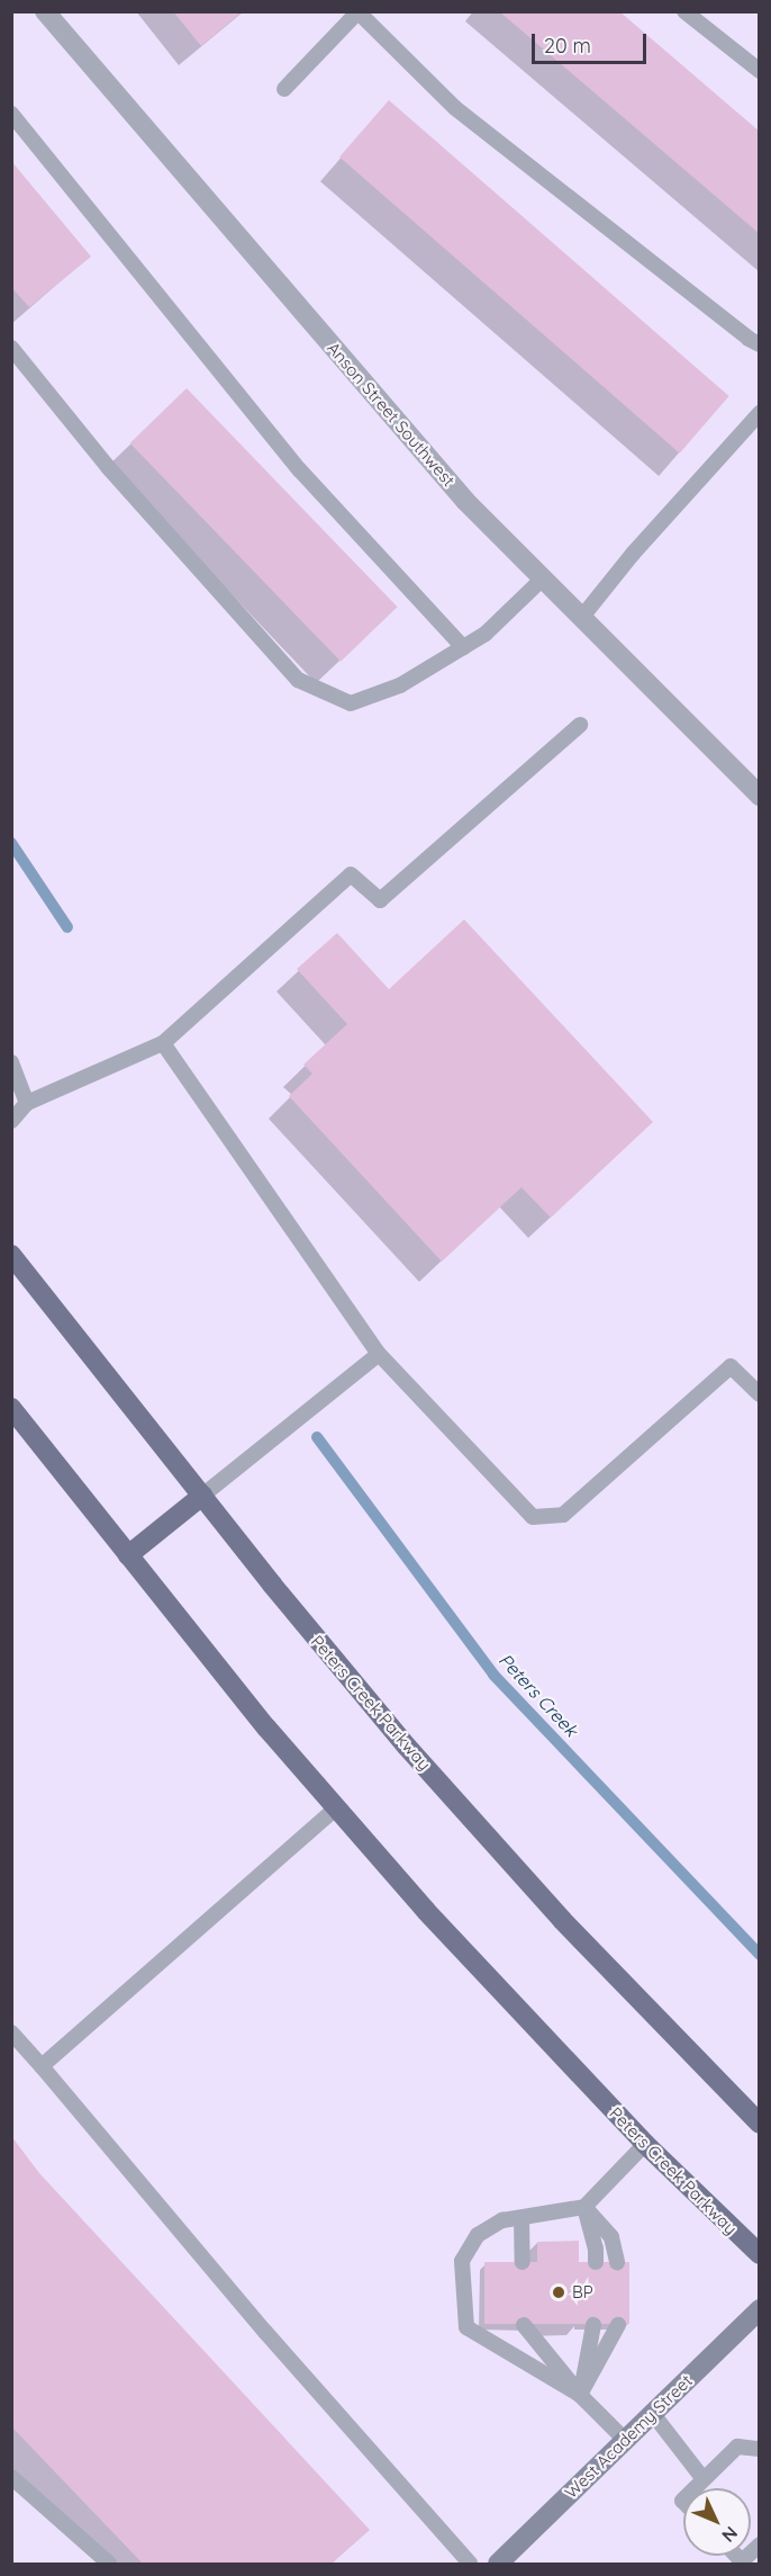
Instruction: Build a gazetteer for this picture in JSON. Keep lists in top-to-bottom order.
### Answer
{
  "streets": {
    "main road": ["Peters Creek Parkway"],
    "street": ["Anson Street Southwest", "West Academy Street"]
  },
  "water": ["Peters Creek"],
  "places": ["BP"],
  "scale_bar": "20 m",
  "north": "bottom right"
}
